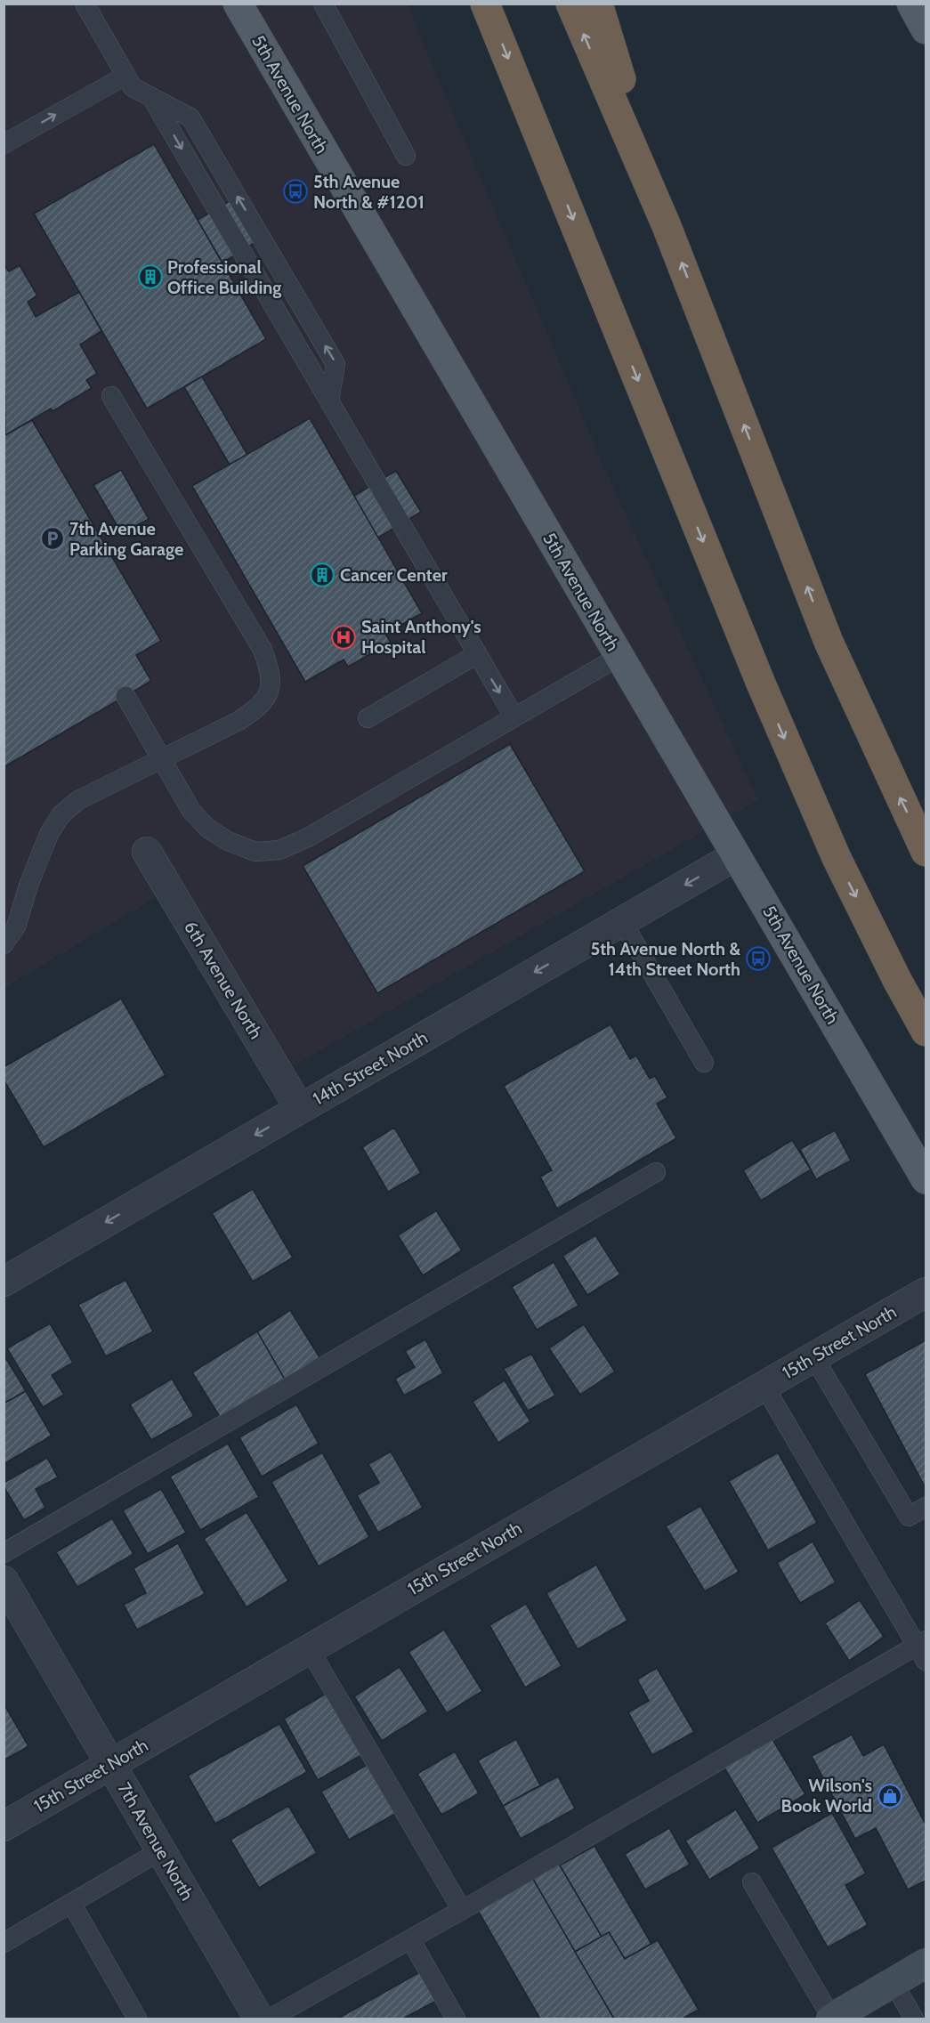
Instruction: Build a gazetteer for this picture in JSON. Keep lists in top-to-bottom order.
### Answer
{
  "streets": {
    "main road": ["5th Avenue North"],
    "street": [
      "6th Avenue North",
      "14th Street North",
      "15th Street North",
      "7th Avenue North"
    ]
  },
  "crossings": [
    ["5th Avenue North", "14th Street North"],
    ["6th Avenue North", "14th Street North"],
    ["15th Street North", "7th Avenue North"]
  ],
  "one_way": ["14th Street North"],
  "places": {
    "bus stop": ["5th Avenue North & #1201", "5th Avenue North & 14th Street North"],
    "building": ["Professional Office Building", "Cancer Center"],
    "parking": ["7th Avenue Parking Garage"],
    "hospital": ["Saint Anthony's Hospital"],
    "shop": ["Wilson's Book World"]
  }
}
